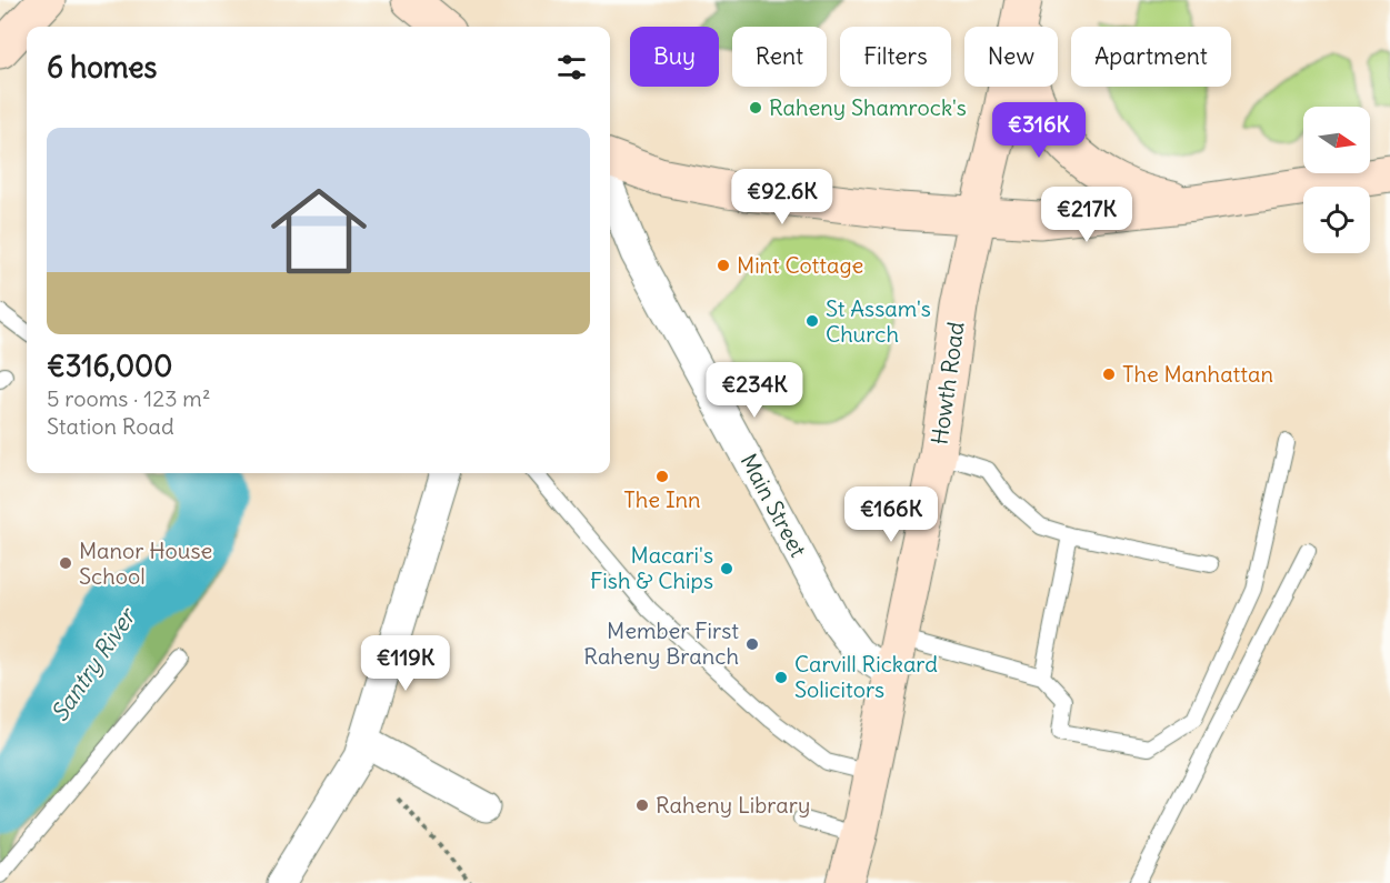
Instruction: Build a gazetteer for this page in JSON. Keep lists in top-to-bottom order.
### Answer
{
  "streets": {
    "main road": ["Howth Road"],
    "street": ["Main Street"]
  },
  "crossings": [
    ["Howth Road", "Main Street"]
  ],
  "water": ["Santry River"],
  "places": [
    "Raheny Shamrock's",
    "Mint Cottage",
    "St Assam's Church",
    "The Manhattan",
    "The Inn",
    "Manor House School",
    "Macari's Fish & Chips",
    "Member First Raheny Branch",
    "Carvill Rickard Solicitors",
    "Raheny Library"
  ],
  "north": "right",
  "page": {
    "chip": [
      "Buy",
      "Rent",
      "Filters",
      "New",
      "Apartment"
    ],
    "heading": "6 homes",
    "price": [
      "€316K",
      "€92.6K",
      "€217K",
      "€234K",
      "€166K",
      "€119K"
    ],
    "list": [
      {
        "name": "€316,000",
        "note": "5 rooms · 123 m² · Station Road"
      }
    ]
  }
}
